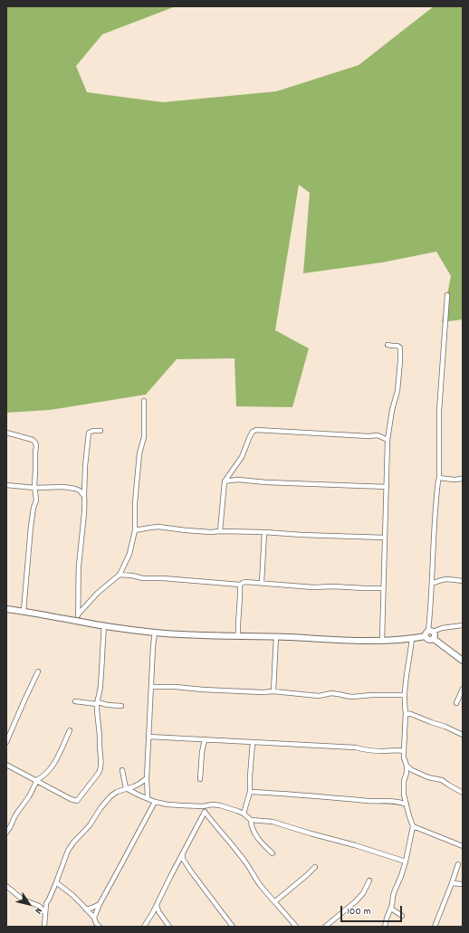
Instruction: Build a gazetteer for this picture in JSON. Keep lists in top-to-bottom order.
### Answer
{
  "scale_bar": "100 m",
  "north": "bottom right"
}
